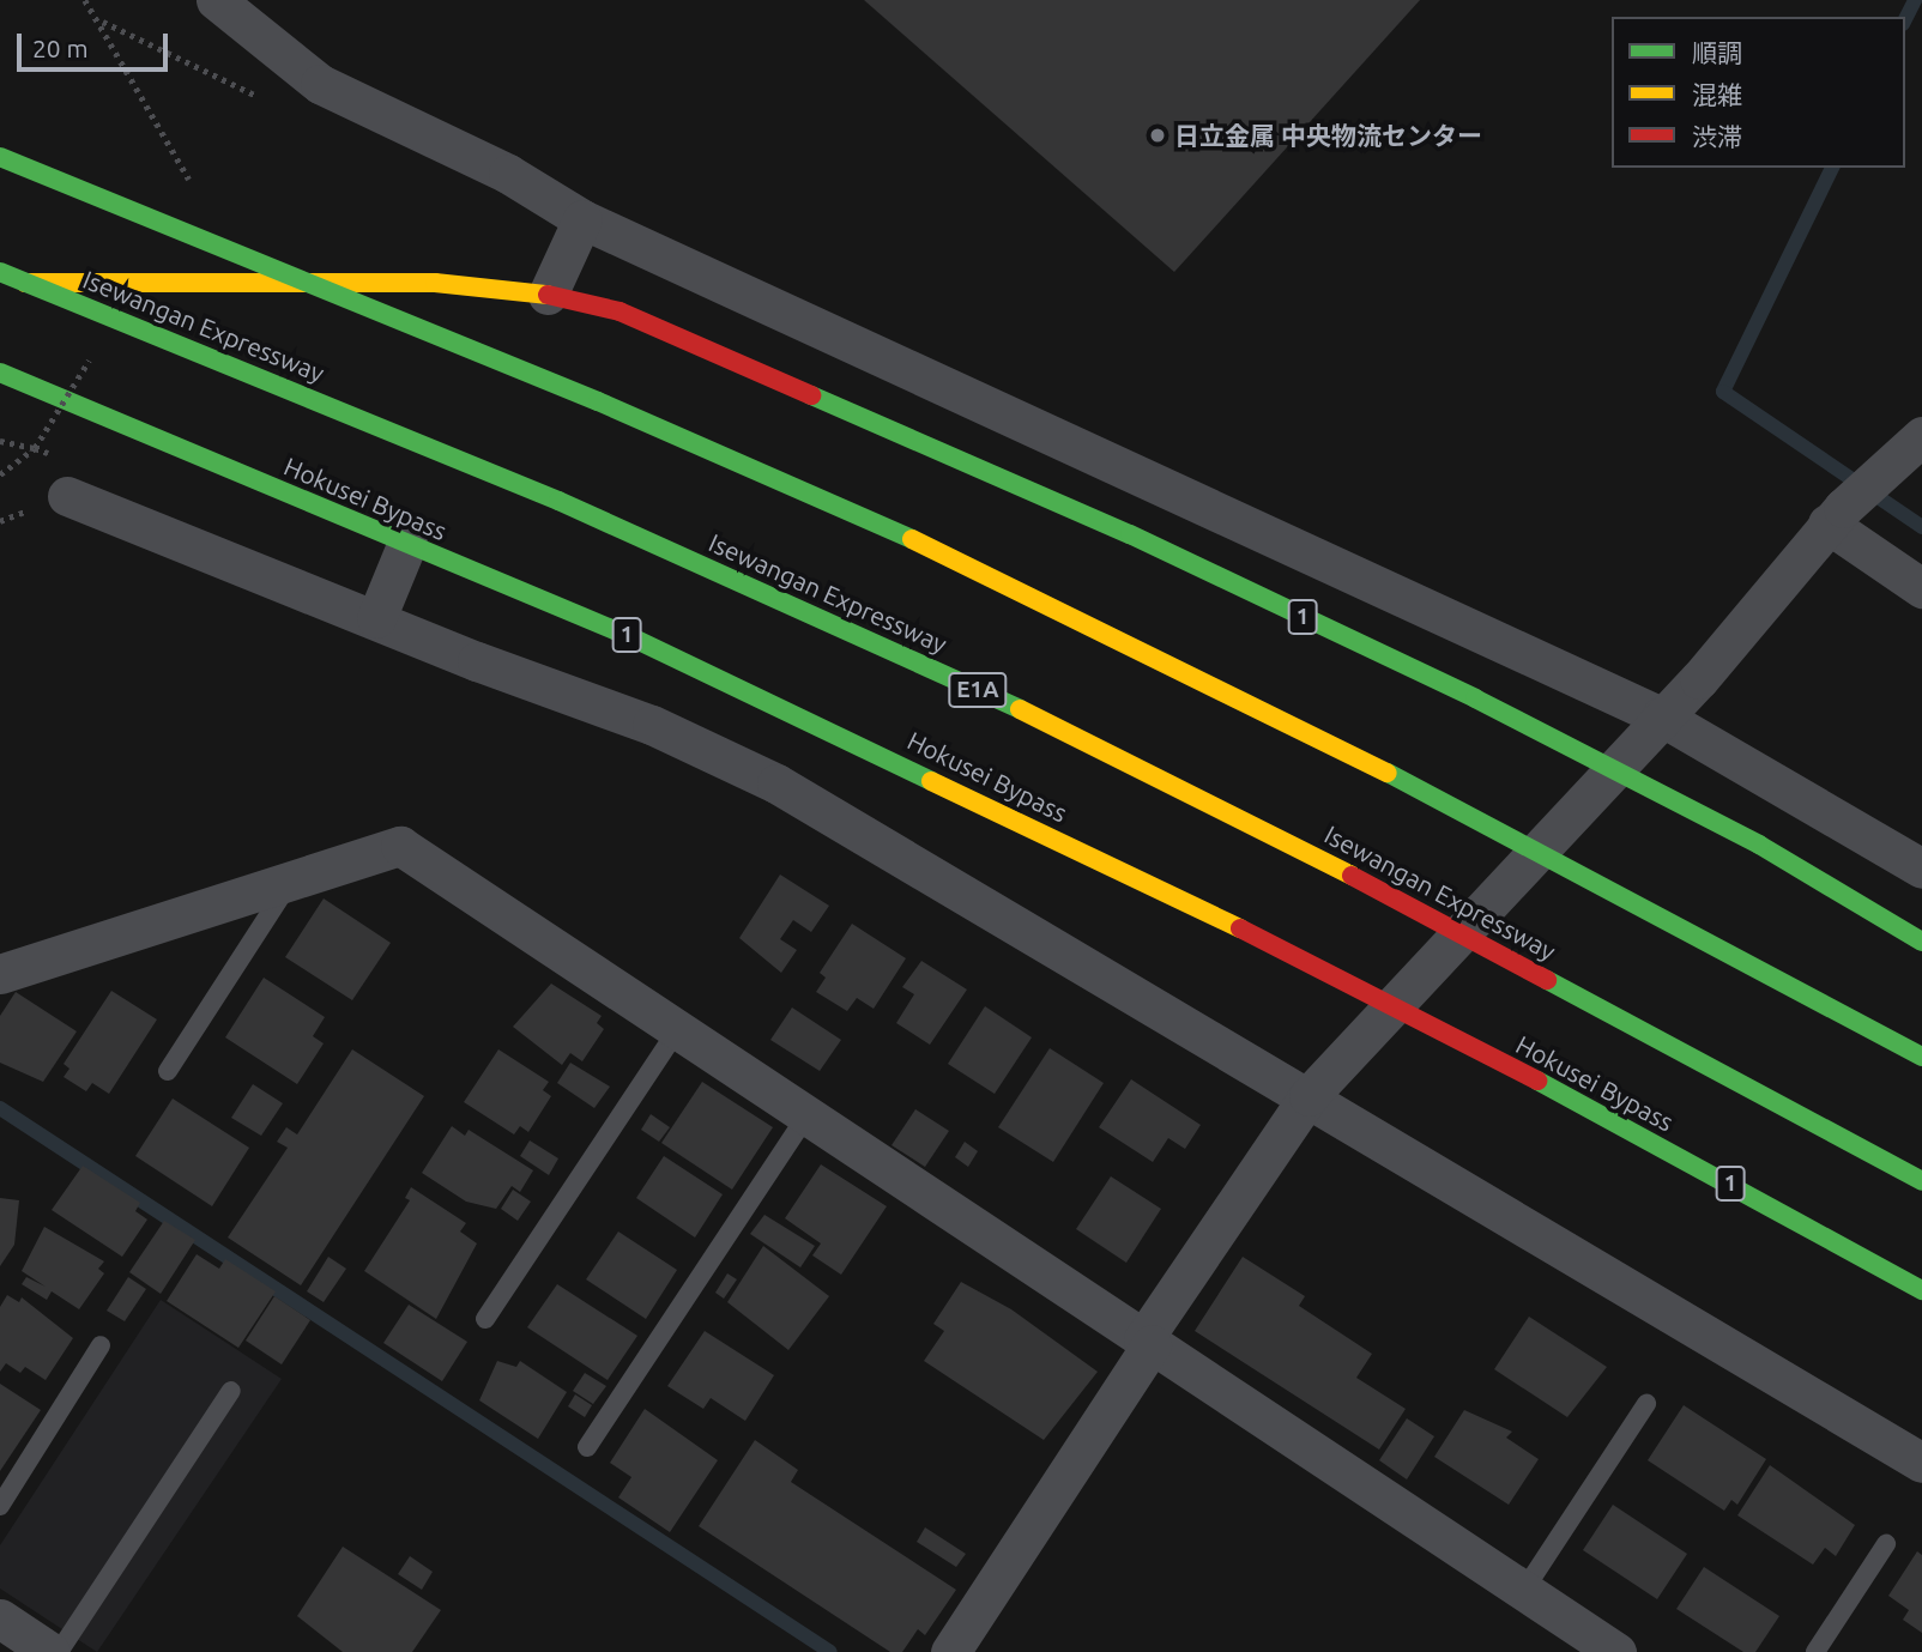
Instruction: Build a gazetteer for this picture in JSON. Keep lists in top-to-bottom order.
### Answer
{
  "streets": {
    "highway": [
      "Isewangan Expressway",
      "Hokusei Bypass",
      "1",
      "E1A"
    ]
  },
  "places": ["日立金属 中央物流センター"],
  "legend": ["順調", "混雑", "渋滞"],
  "scale_bar": "20 m"
}
